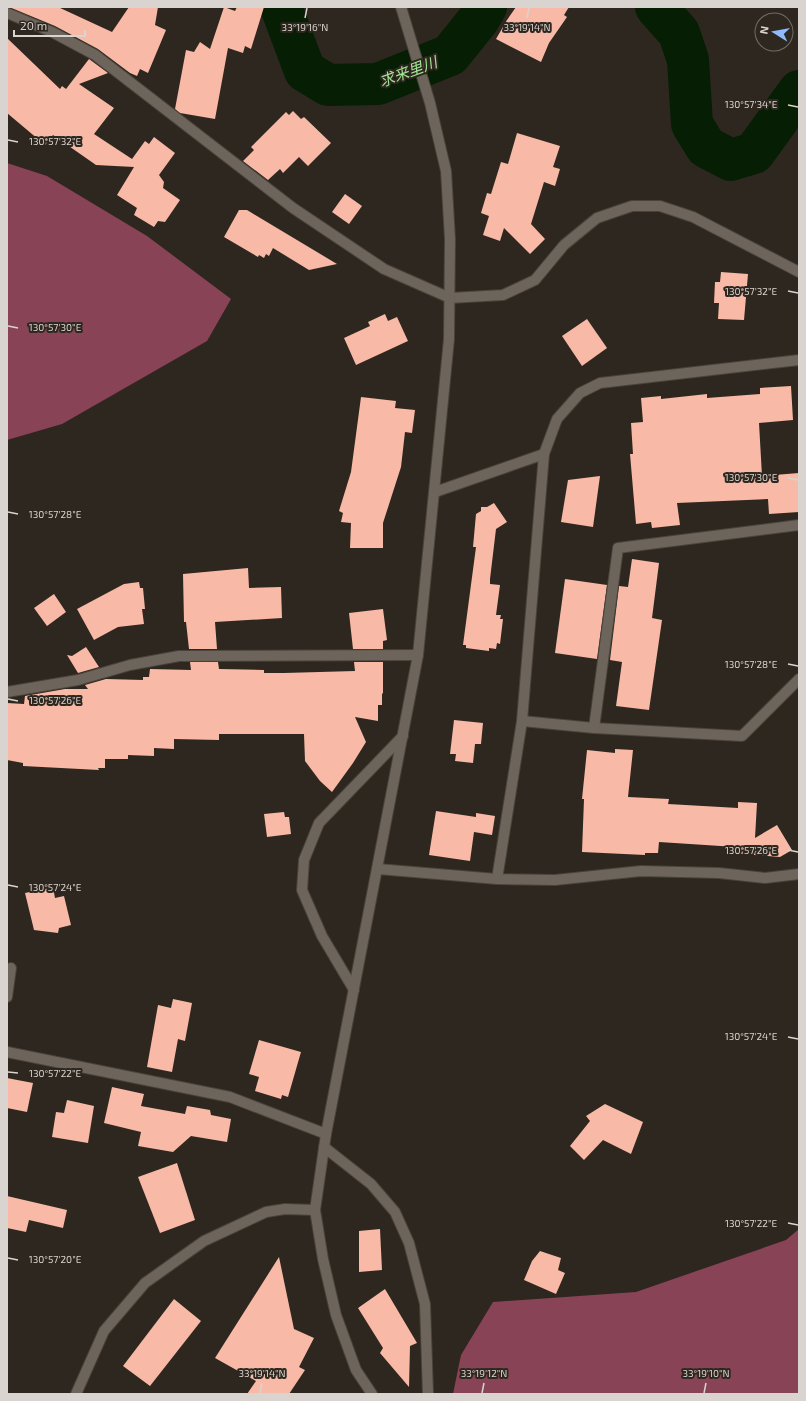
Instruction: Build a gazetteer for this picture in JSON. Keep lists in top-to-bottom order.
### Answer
{
  "water": ["求来里川"],
  "scale_bar": "20 m",
  "north": "left",
  "coordinates": [
    "33°19'16\"N",
    "33°19'14\"N",
    "130°57'34\"E",
    "130°57'32\"E",
    "130°57'30\"E",
    "130°57'28\"E",
    "130°57'26\"E",
    "130°57'24\"E",
    "130°57'22\"E",
    "130°57'20\"E",
    "33°19'12\"N",
    "33°19'10\"N"
  ]
}
